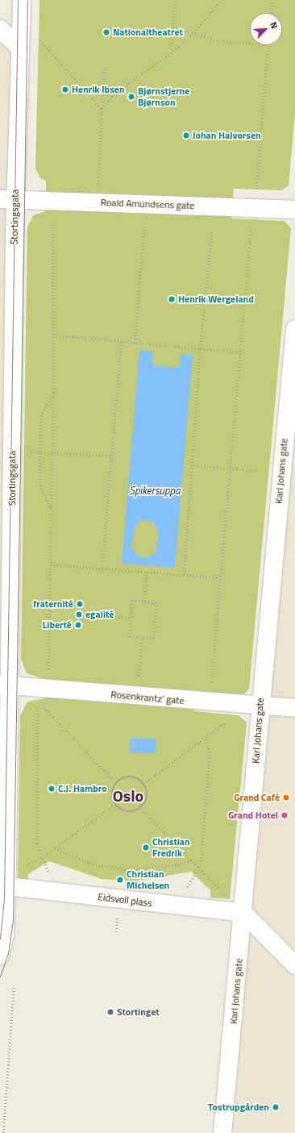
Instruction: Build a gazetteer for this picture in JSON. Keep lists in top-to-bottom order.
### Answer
{
  "streets": {
    "street": [
      "Roald Amundsens gate",
      "Stortingsgata",
      "Karl Johans gate",
      "Rosenkrantz’ gate",
      "Eidsvoll plass"
    ]
  },
  "crossings": [
    ["Roald Amundsens gate", "Stortingsgata"],
    ["Stortingsgata", "Rosenkrantz’ gate"],
    ["Stortingsgata", "Eidsvoll plass"],
    ["Karl Johans gate", "Rosenkrantz’ gate"],
    ["Karl Johans gate", "Eidsvoll plass"]
  ],
  "districts": ["Oslo"],
  "water": ["Spikersuppa"],
  "places": [
    "Nationaltheatret",
    "Henrik Ibsen",
    "Bjørnstjerne Bjørnson",
    "Johan Halvorsen",
    "Henrik Wergeland",
    "fraternité",
    "egalité",
    "Liberté",
    "C.J. Hambro",
    "Grand Café",
    "Grand Hotel",
    "Christian Fredrik",
    "Christian Michelsen",
    "Stortinget",
    "Tostrupgården"
  ],
  "north": "top right"
}
